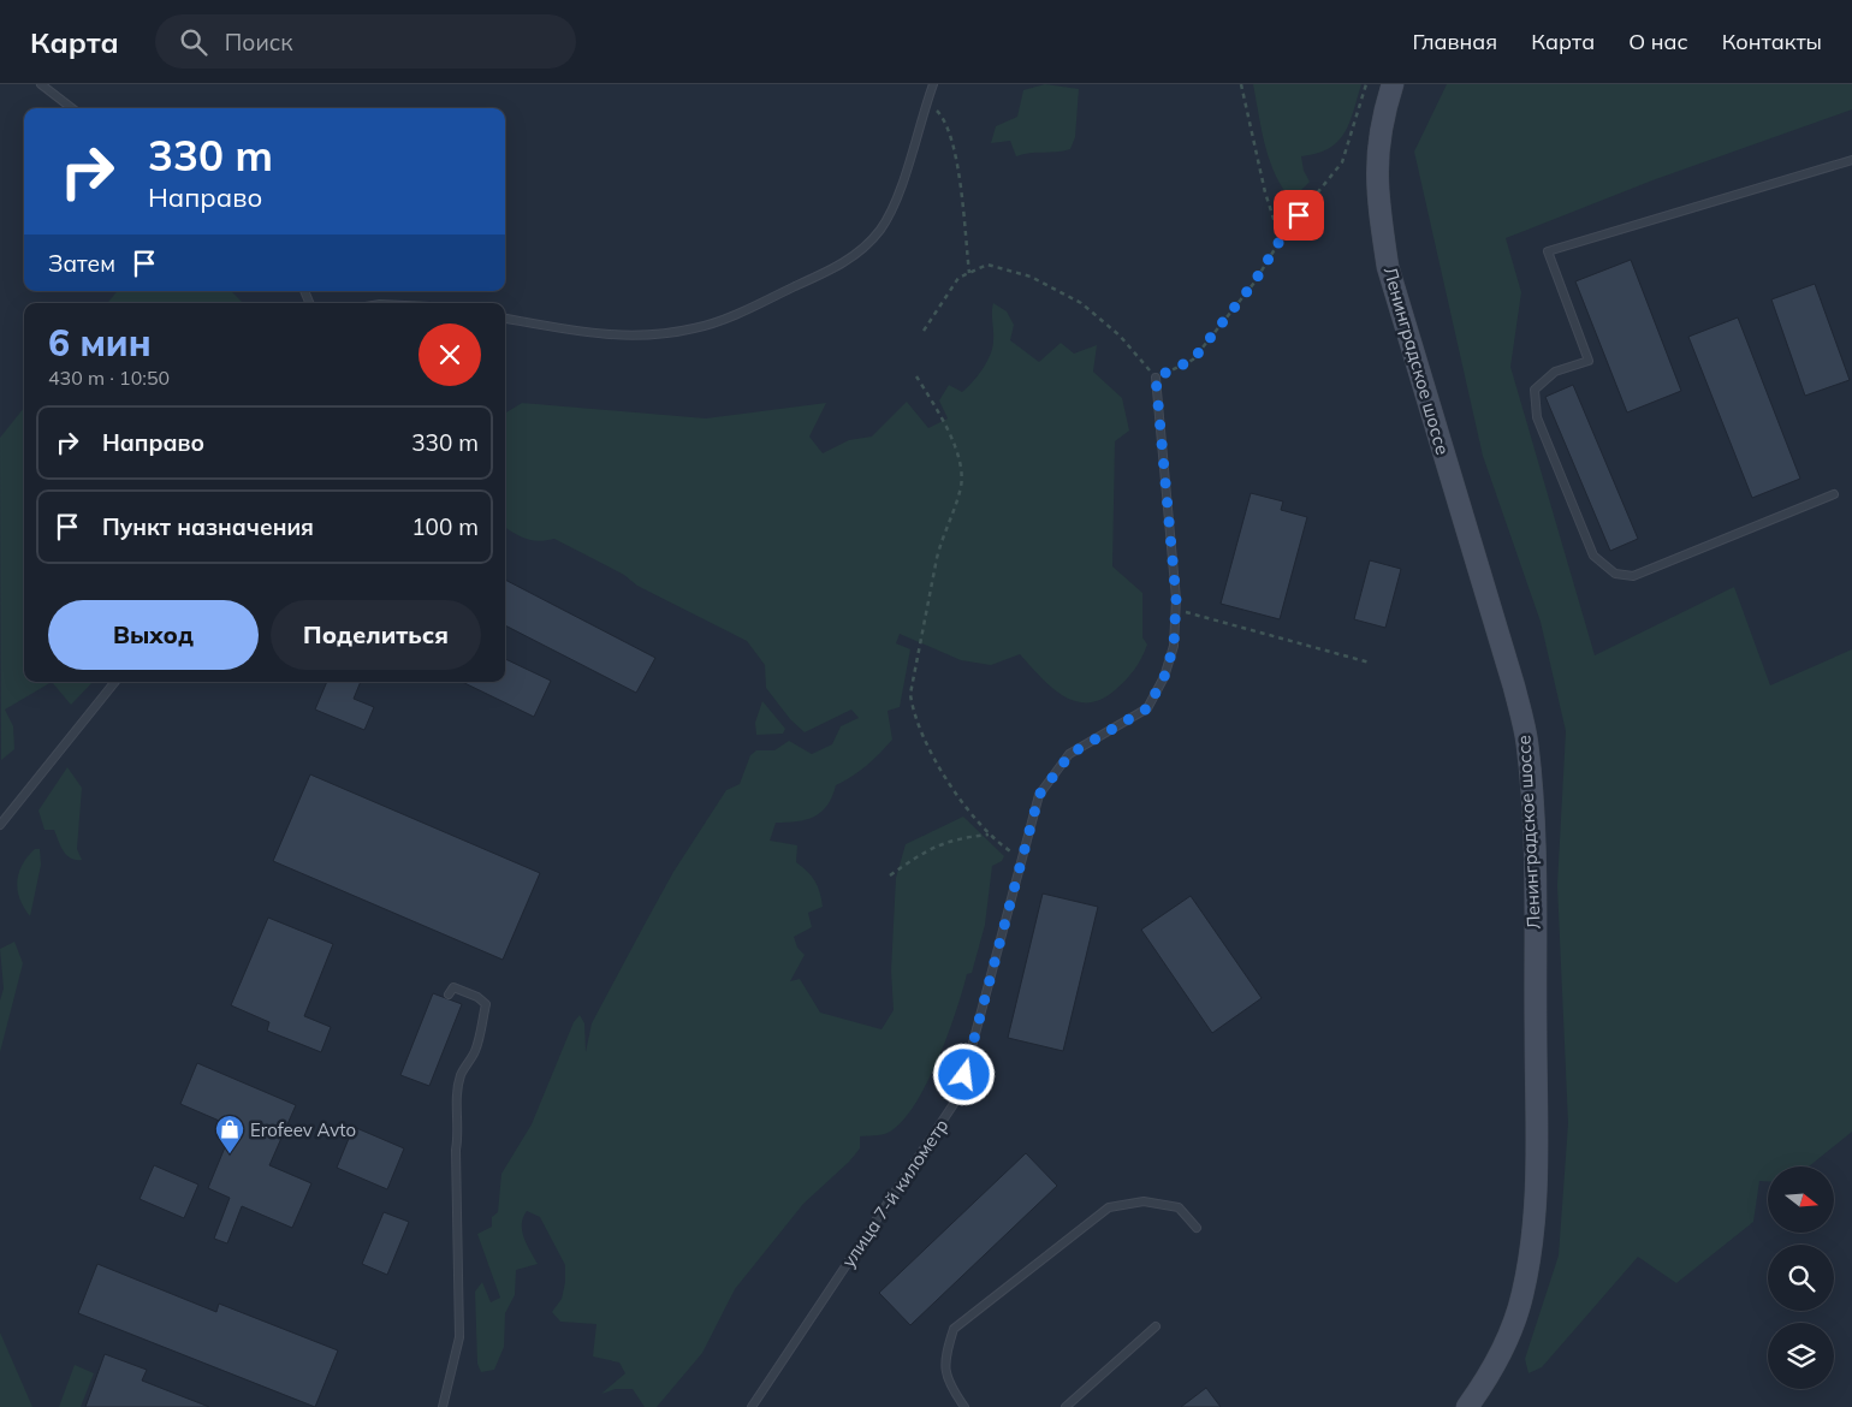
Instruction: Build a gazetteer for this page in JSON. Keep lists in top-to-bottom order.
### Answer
{
  "streets": {
    "main road": ["Ленинградское шоссе"],
    "lane": ["улица 7-й километр"]
  },
  "places": {
    "shop": ["Erofeev Avto"]
  },
  "north": "right",
  "page": {
    "header": "Карта",
    "search": "Поиск",
    "nav": [
      "Главная",
      "Карта",
      "О нас",
      "Контакты"
    ],
    "turn": ["330 m", "Направо"],
    "then": "Затем",
    "heading": ["6 мин", "430 m · 10:50"],
    "list": [
      {
        "name": "Направо",
        "value": "330 m"
      },
      {
        "name": "Пункт назначения",
        "value": "100 m"
      }
    ],
    "buttons": ["Выход", "Поделиться"]
  }
}
